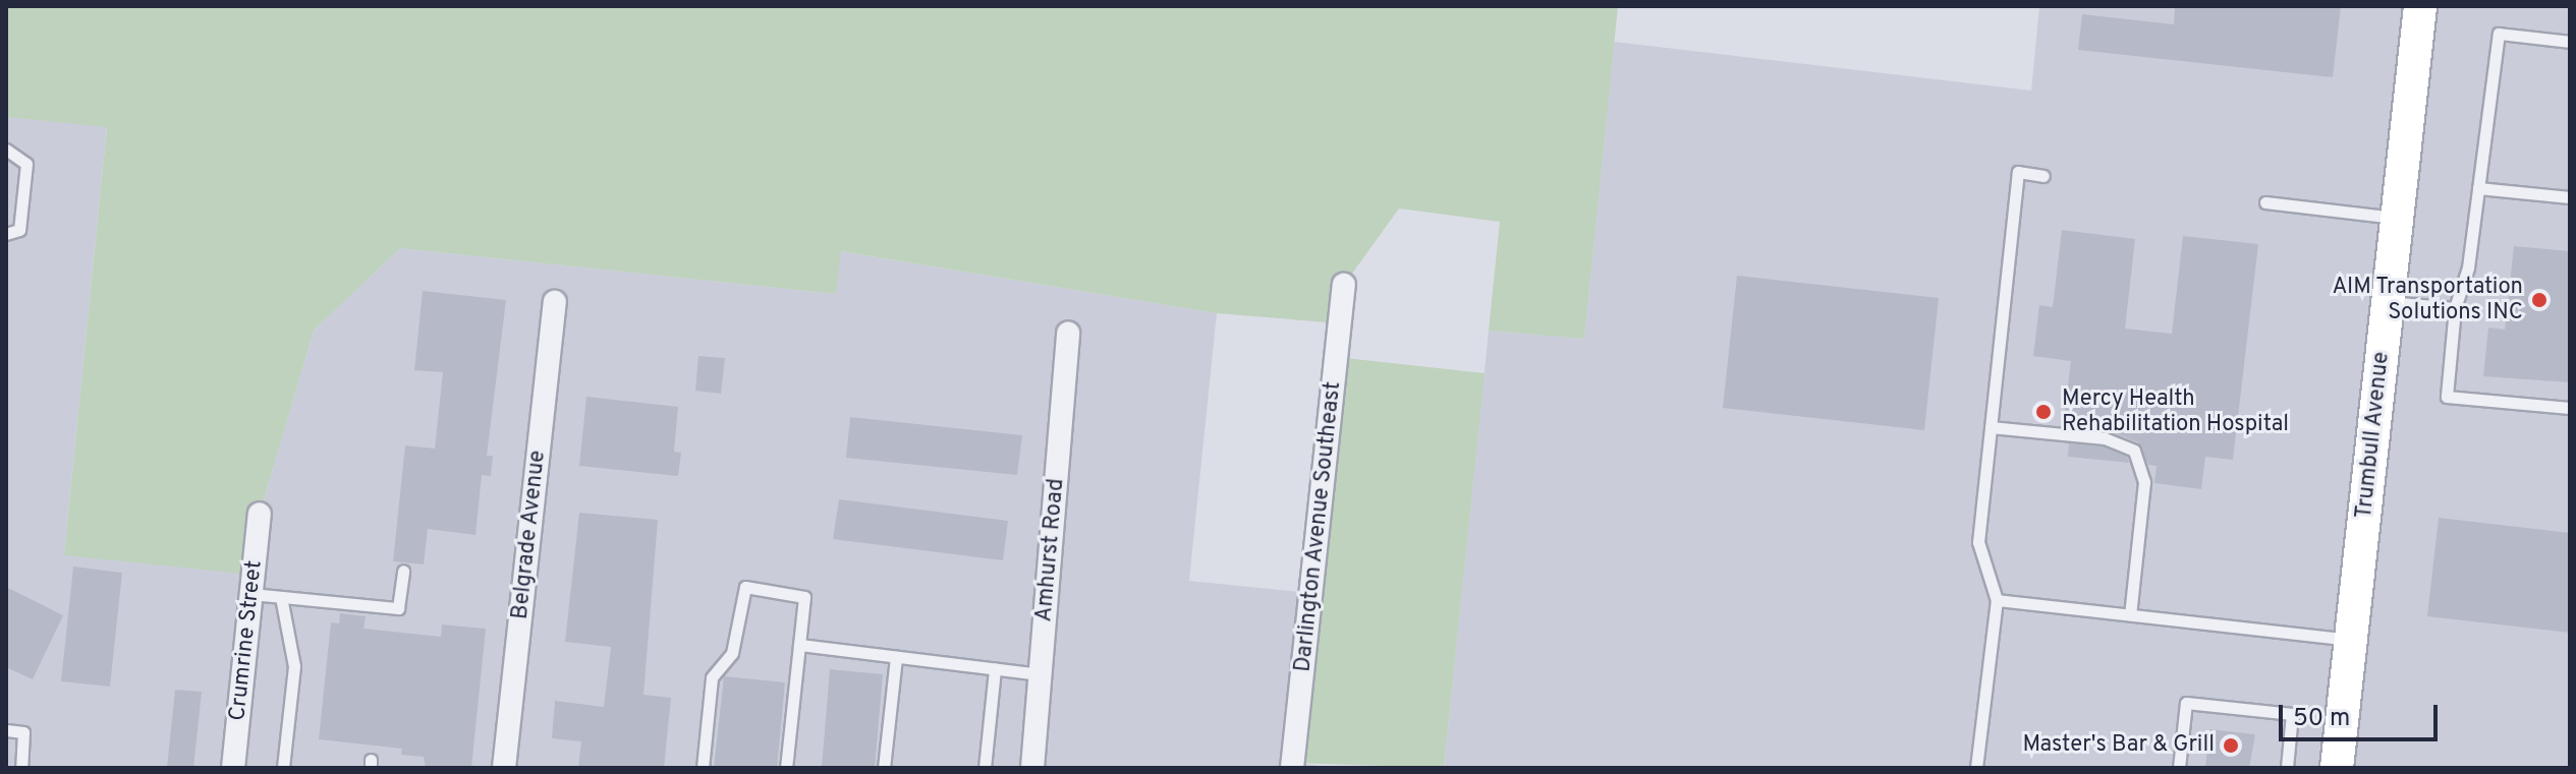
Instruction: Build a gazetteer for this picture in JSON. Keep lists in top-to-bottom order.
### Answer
{
  "streets": {
    "street": [
      "Trumbull Avenue",
      "Darlington Avenue Southeast",
      "Belgrade Avenue",
      "Amhurst Road",
      "Crumrine Street"
    ]
  },
  "places": ["AIM Transportation Solutions INC", "Mercy Health Rehabilitation Hospital", "Master's Bar & Grill"],
  "scale_bar": "50 m"
}
